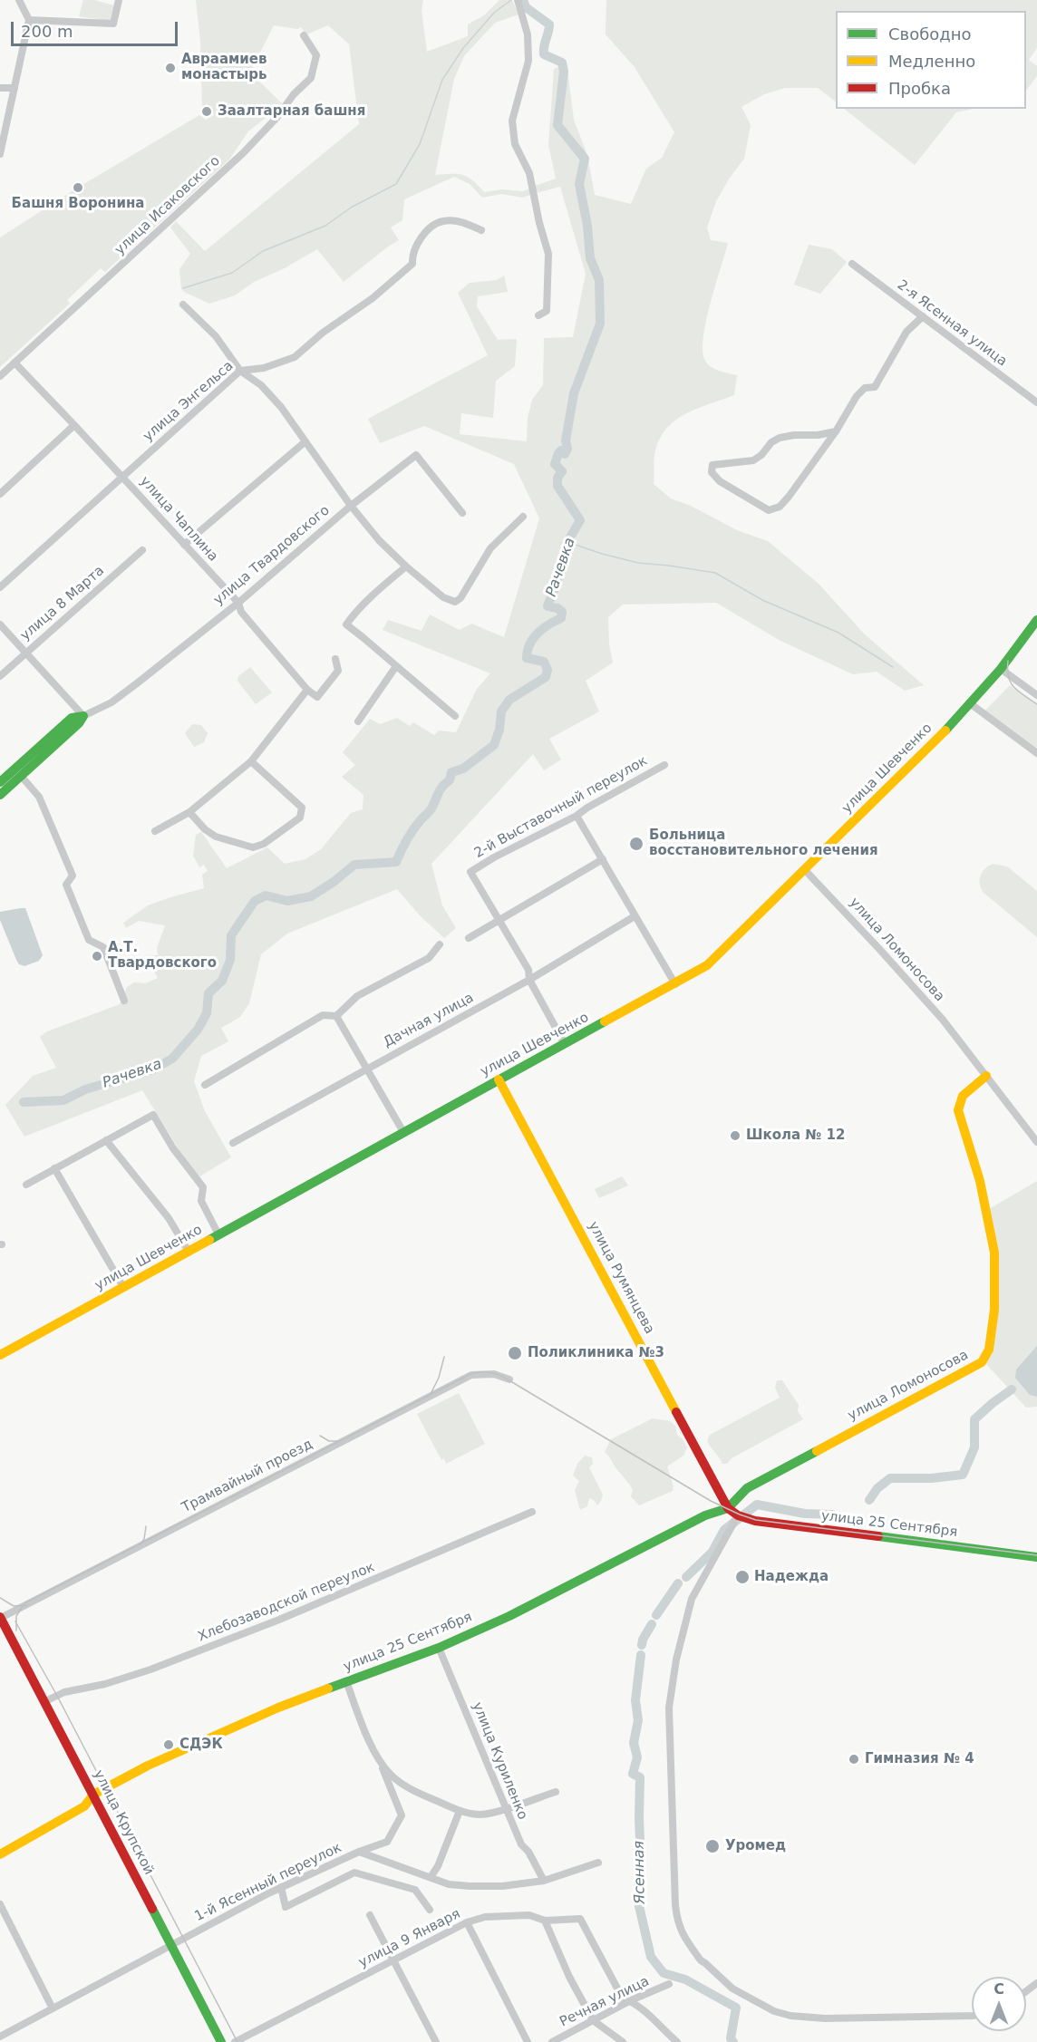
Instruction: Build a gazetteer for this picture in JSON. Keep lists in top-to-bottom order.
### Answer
{
  "streets": {
    "main road": [
      "улица Твардовского",
      "улица Шевченко",
      "улица Ломоносова",
      "улица Румянцева",
      "улица 25 Сентября",
      "улица Крупской"
    ],
    "street": [
      "улица Исаковского",
      "2-я Ясенная улица",
      "улица Энгельса",
      "улица Чаплина",
      "улица 8 Марта",
      "2-й Выставочный переулок",
      "Дачная улица",
      "Трамвайный проезд",
      "Хлебозаводской переулок",
      "улица Куриленко",
      "1-й Ясенный переулок",
      "улица 9 Января",
      "Речная улица"
    ]
  },
  "crossings": [
    ["улица Исаковского", "улица Чаплина"],
    ["улица Энгельса", "улица Чаплина"],
    ["улица Чаплина", "улица Твардовского"],
    ["улица Шевченко", "улица Ломоносова"],
    ["улица Шевченко", "улица Румянцева"],
    ["улица Ломоносова", "улица Румянцева"],
    ["улица Ломоносова", "улица 25 Сентября"],
    ["улица Румянцева", "улица 25 Сентября"],
    ["Трамвайный проезд", "улица Крупской"],
    ["улица 25 Сентября", "улица Куриленко"],
    ["улица 25 Сентября", "улица Крупской"],
    ["Хлебозаводской переулок", "улица Крупской"],
    ["улица Куриленко", "1-й Ясенный переулок"],
    ["улица Крупской", "1-й Ясенный переулок"],
    ["улица 9 Января", "Речная улица"]
  ],
  "water": ["Рачевка", "Ясенная"],
  "places": [
    "Авраамиев монастырь",
    "Заалтарная башня",
    "Башня Воронина",
    "Больница восстановительного лечения",
    "А.Т. Твардовского",
    "Школа № 12",
    "Поликлиника №3",
    "Надежда",
    "СДЭК",
    "Гимназия № 4",
    "Уромед"
  ],
  "legend": ["Свободно", "Медленно", "Пробка"],
  "scale_bar": "200 m",
  "north": "top"
}
